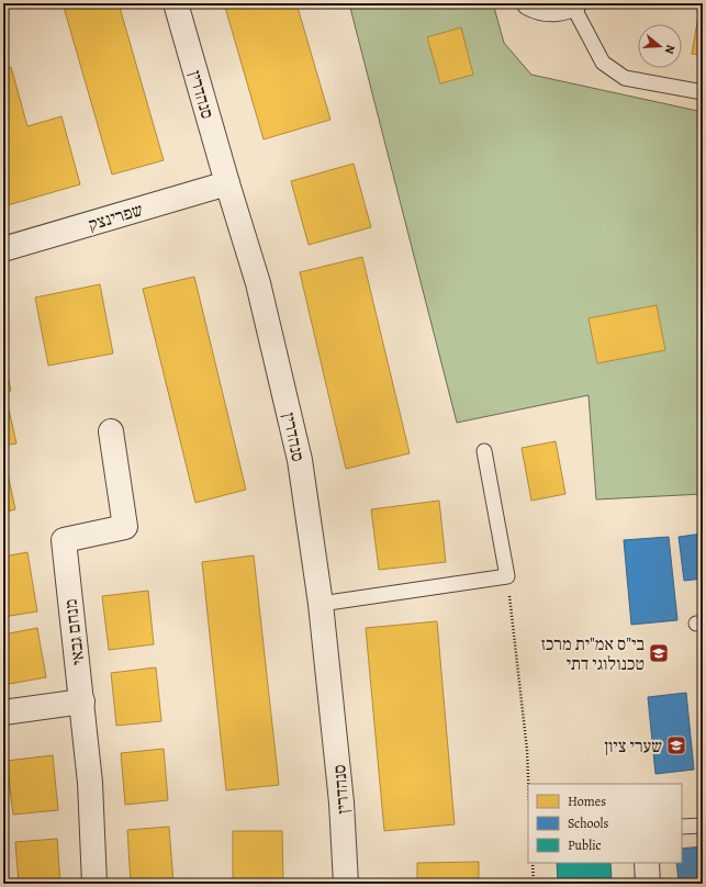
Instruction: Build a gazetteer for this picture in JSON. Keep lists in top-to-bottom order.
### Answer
{
  "streets": {
    "street": ["סנהדרין", "שפרינצק", "מנחם גבאי"]
  },
  "crossings": [
    ["סנהדרין", "שפרינצק"]
  ],
  "places": {
    "school or university": ["בי\"ס אמ\"ית מרכז טכנולוגי דתי", "שערי ציון"]
  },
  "legend": ["Homes", "Schools", "Public"],
  "north": "right"
}
